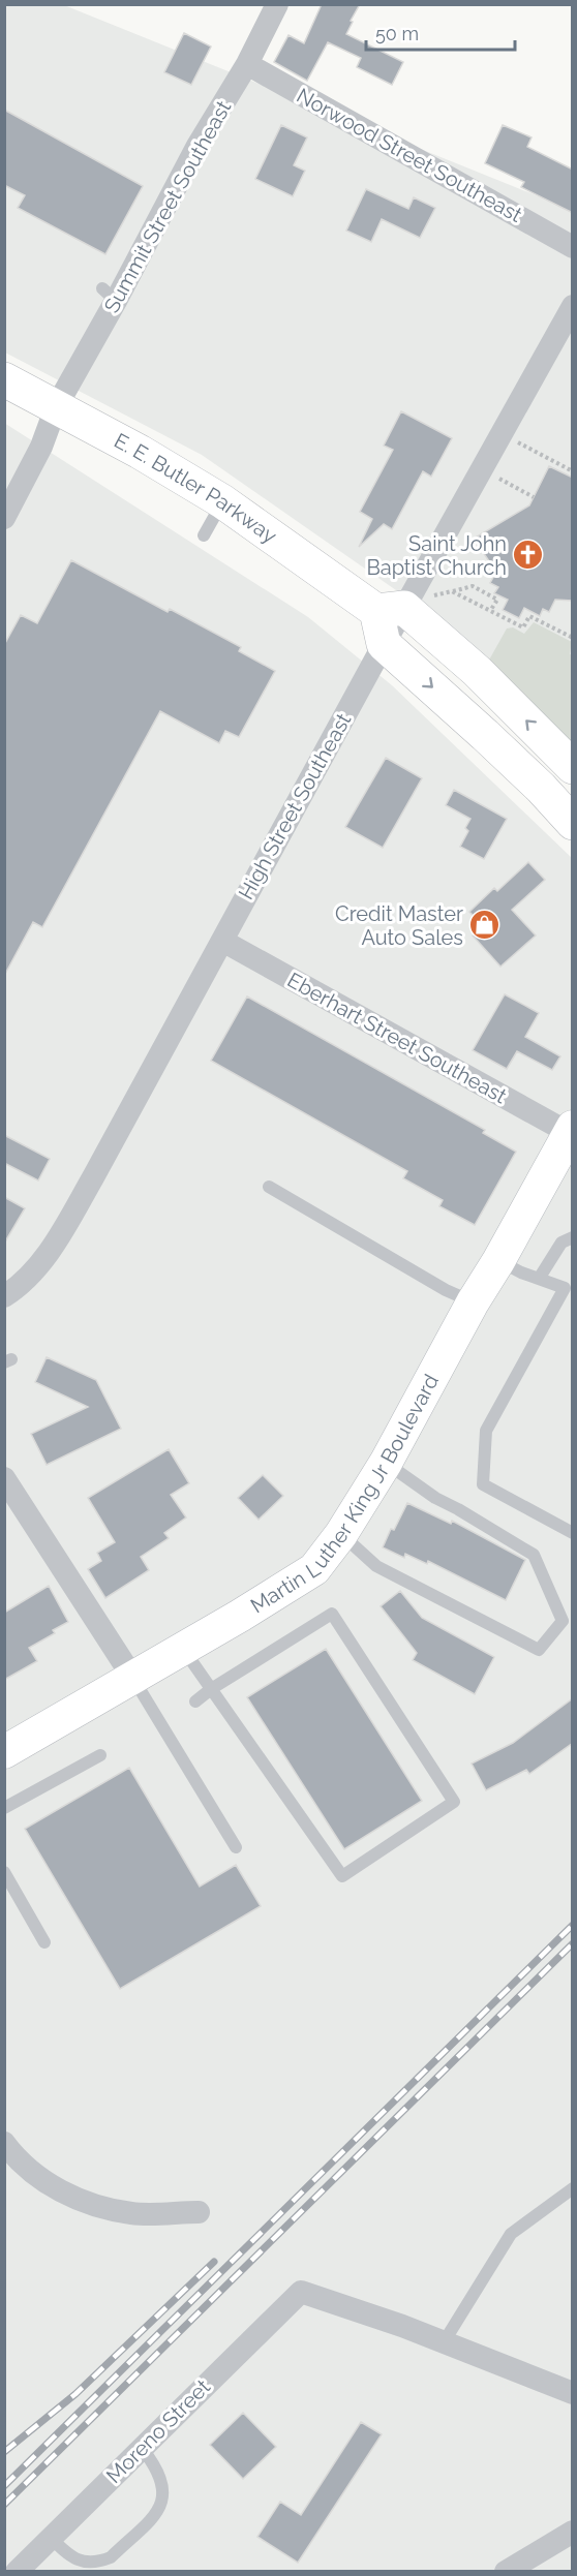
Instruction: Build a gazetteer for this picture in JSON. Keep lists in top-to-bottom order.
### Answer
{
  "streets": {
    "highway": ["E. E. Butler Parkway"],
    "main road": ["Martin Luther King Jr Boulevard"],
    "street": [
      "Norwood Street Southeast",
      "Summit Street Southeast",
      "High Street Southeast",
      "Eberhart Street Southeast",
      "Moreno Street"
    ]
  },
  "crossings": [
    ["Norwood Street Southeast", "Summit Street Southeast"],
    ["Summit Street Southeast", "E. E. Butler Parkway"],
    ["High Street Southeast", "Eberhart Street Southeast"],
    ["Eberhart Street Southeast", "Martin Luther King Jr Boulevard"]
  ],
  "places": {
    "church": ["Saint John Baptist Church"],
    "shop": ["Credit Master Auto Sales"]
  },
  "scale_bar": "50 m"
}
